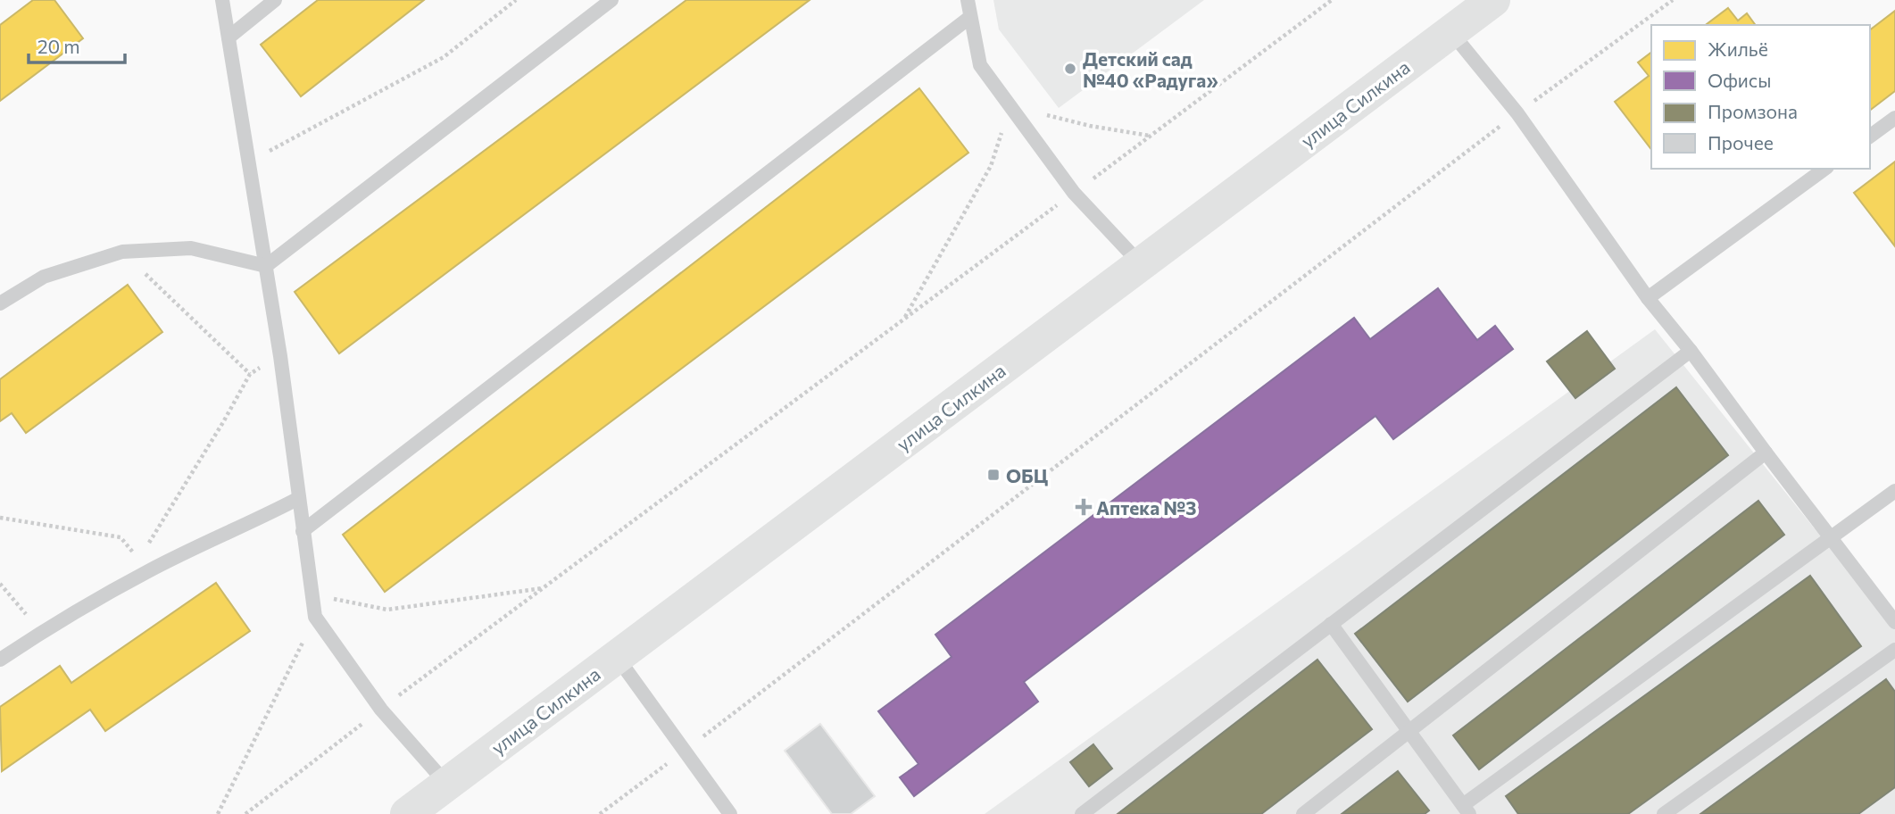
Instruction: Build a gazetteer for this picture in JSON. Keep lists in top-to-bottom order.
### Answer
{
  "streets": {
    "main road": ["улица Силкина"]
  },
  "places": {
    "other": ["Детский сад №40 «Радуга»"],
    "transit": ["ОБЦ"],
    "health": ["Аптека №3"]
  },
  "legend": [
    "Жильё",
    "Офисы",
    "Промзона",
    "Прочее"
  ],
  "scale_bar": "20 m"
}
